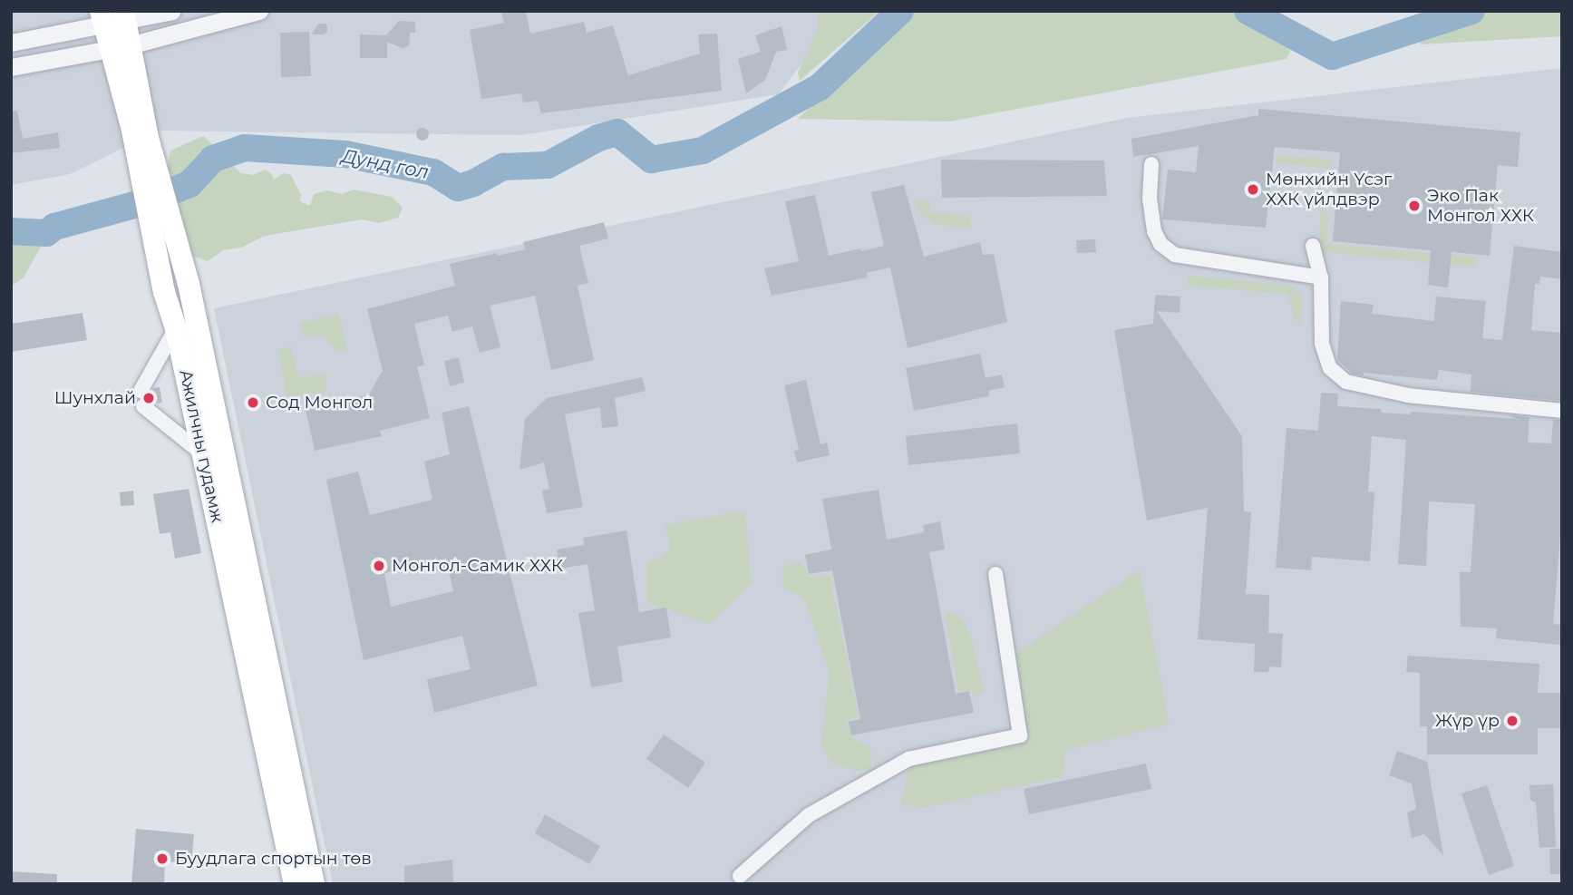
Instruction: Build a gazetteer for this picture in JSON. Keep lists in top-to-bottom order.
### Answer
{
  "streets": {
    "main road": ["Ажилчны гудамж"]
  },
  "water": ["Дунд гол"],
  "places": [
    "Мөнхийн Үсэг ХХК үйлдвэр",
    "Эко Пак Монгол ХХК",
    "Шунхлай",
    "Сод Монгол",
    "Монгол-Самик ХХК",
    "Жүр үр",
    "Буудлага спортын төв"
  ]
}
